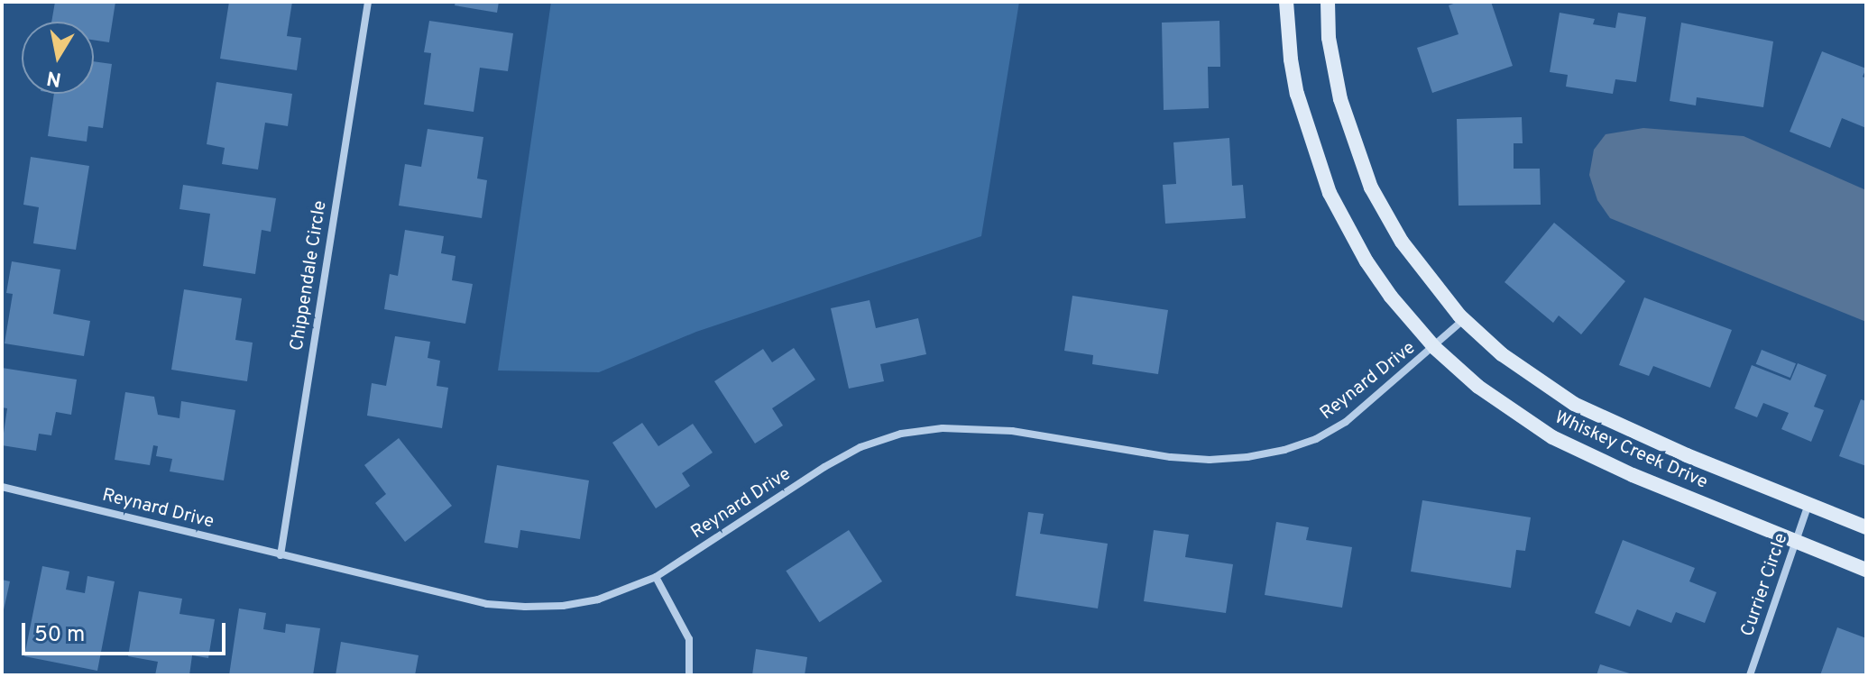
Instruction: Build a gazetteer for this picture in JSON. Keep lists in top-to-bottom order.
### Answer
{
  "streets": {
    "street": [
      "Chippendale Circle",
      "Reynard Drive",
      "Whiskey Creek Drive",
      "Currier Circle"
    ]
  },
  "crossings": [
    ["Chippendale Circle", "Reynard Drive"],
    ["Reynard Drive", "Whiskey Creek Drive"],
    ["Whiskey Creek Drive", "Currier Circle"]
  ],
  "scale_bar": "50 m",
  "north": "bottom"
}
